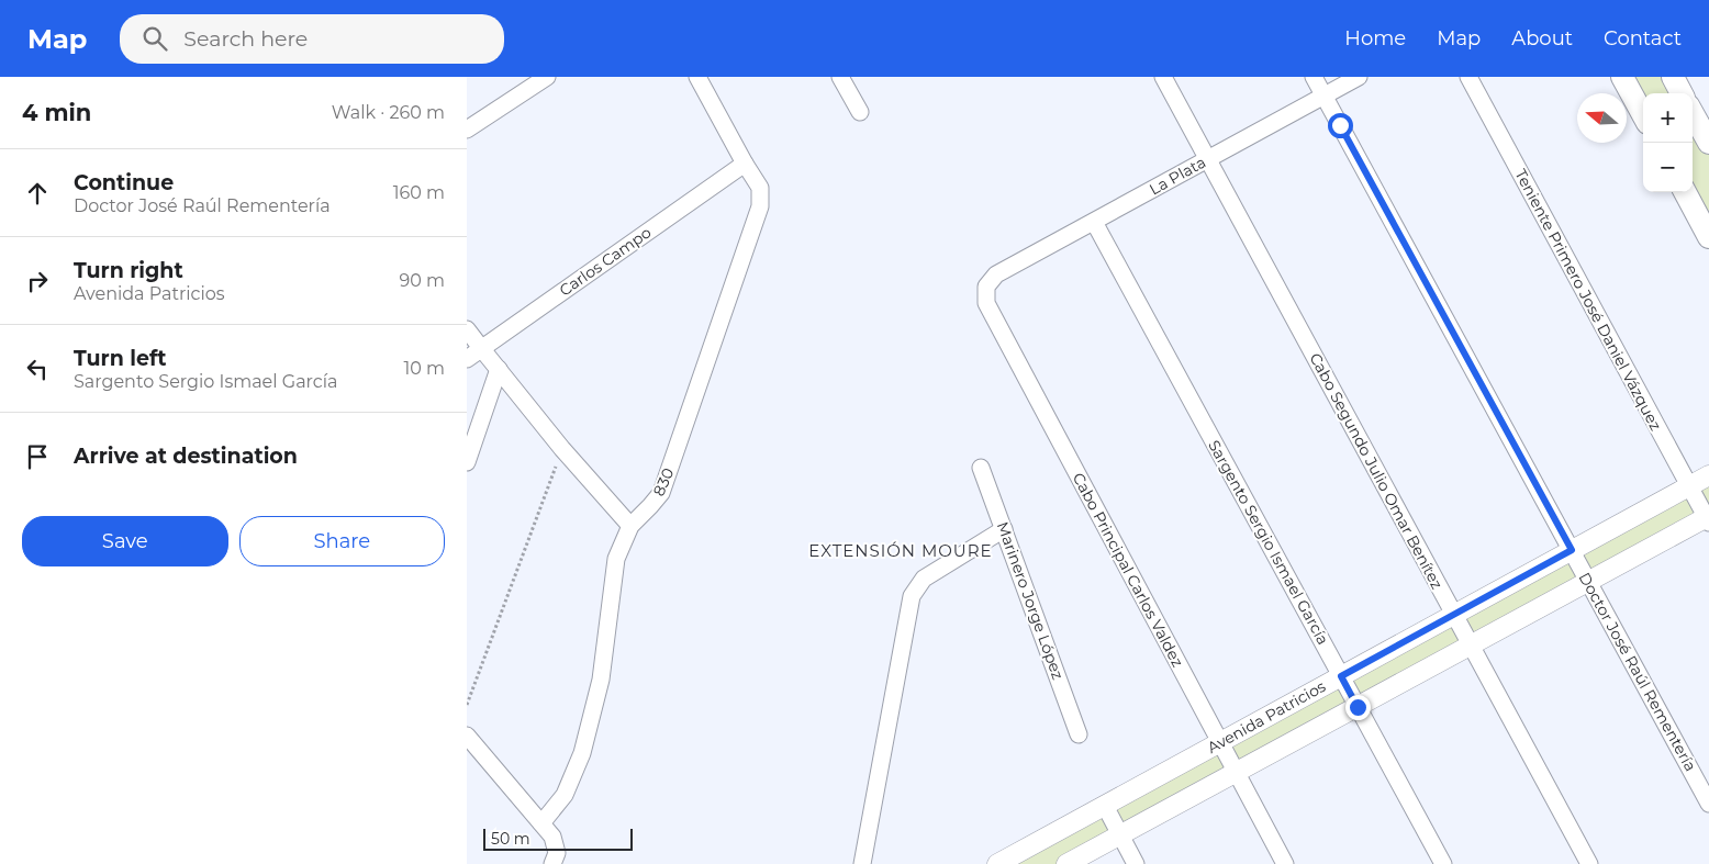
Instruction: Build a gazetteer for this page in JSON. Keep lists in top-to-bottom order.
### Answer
{
  "streets": {
    "street": [
      "La Plata",
      "Carlos Campo",
      "Teniente Primero José Daniel Vázquez",
      "Cabo Segundo Julio Omar Benítez",
      "830",
      "Sargento Sergio Ismael García",
      "Cabo Principal Carlos Valdez",
      "Marinero Jorge López",
      "Doctor José Raúl Rementería",
      "Avenida Patricios"
    ]
  },
  "crossings": [
    ["La Plata", "Cabo Segundo Julio Omar Benítez"],
    ["La Plata", "Sargento Sergio Ismael García"],
    ["La Plata", "Cabo Principal Carlos Valdez"],
    ["La Plata", "Doctor José Raúl Rementería"],
    ["Carlos Campo", "830"],
    ["Teniente Primero José Daniel Vázquez", "Avenida Patricios"],
    ["Cabo Segundo Julio Omar Benítez", "Avenida Patricios"],
    ["Sargento Sergio Ismael García", "Avenida Patricios"],
    ["Cabo Principal Carlos Valdez", "Avenida Patricios"],
    ["Doctor José Raúl Rementería", "Avenida Patricios"]
  ],
  "districts": ["EXTENSIÓN MOURE"],
  "scale_bar": "50 m",
  "north": "left",
  "page": {
    "header": "Map",
    "search": "Search here",
    "nav": [
      "Home",
      "Map",
      "About",
      "Contact"
    ],
    "heading": ["4 min", "Walk · 260 m"],
    "map_buttons": ["+", "−"],
    "list": [
      ["Continue", "Doctor José Raúl Rementería", "160 m"],
      ["Turn right", "Avenida Patricios", "90 m"],
      ["Turn left", "Sargento Sergio Ismael García", "10 m"],
      "Arrive at destination"
    ],
    "buttons": ["Save", "Share"],
    "scale": "50 m"
  }
}
